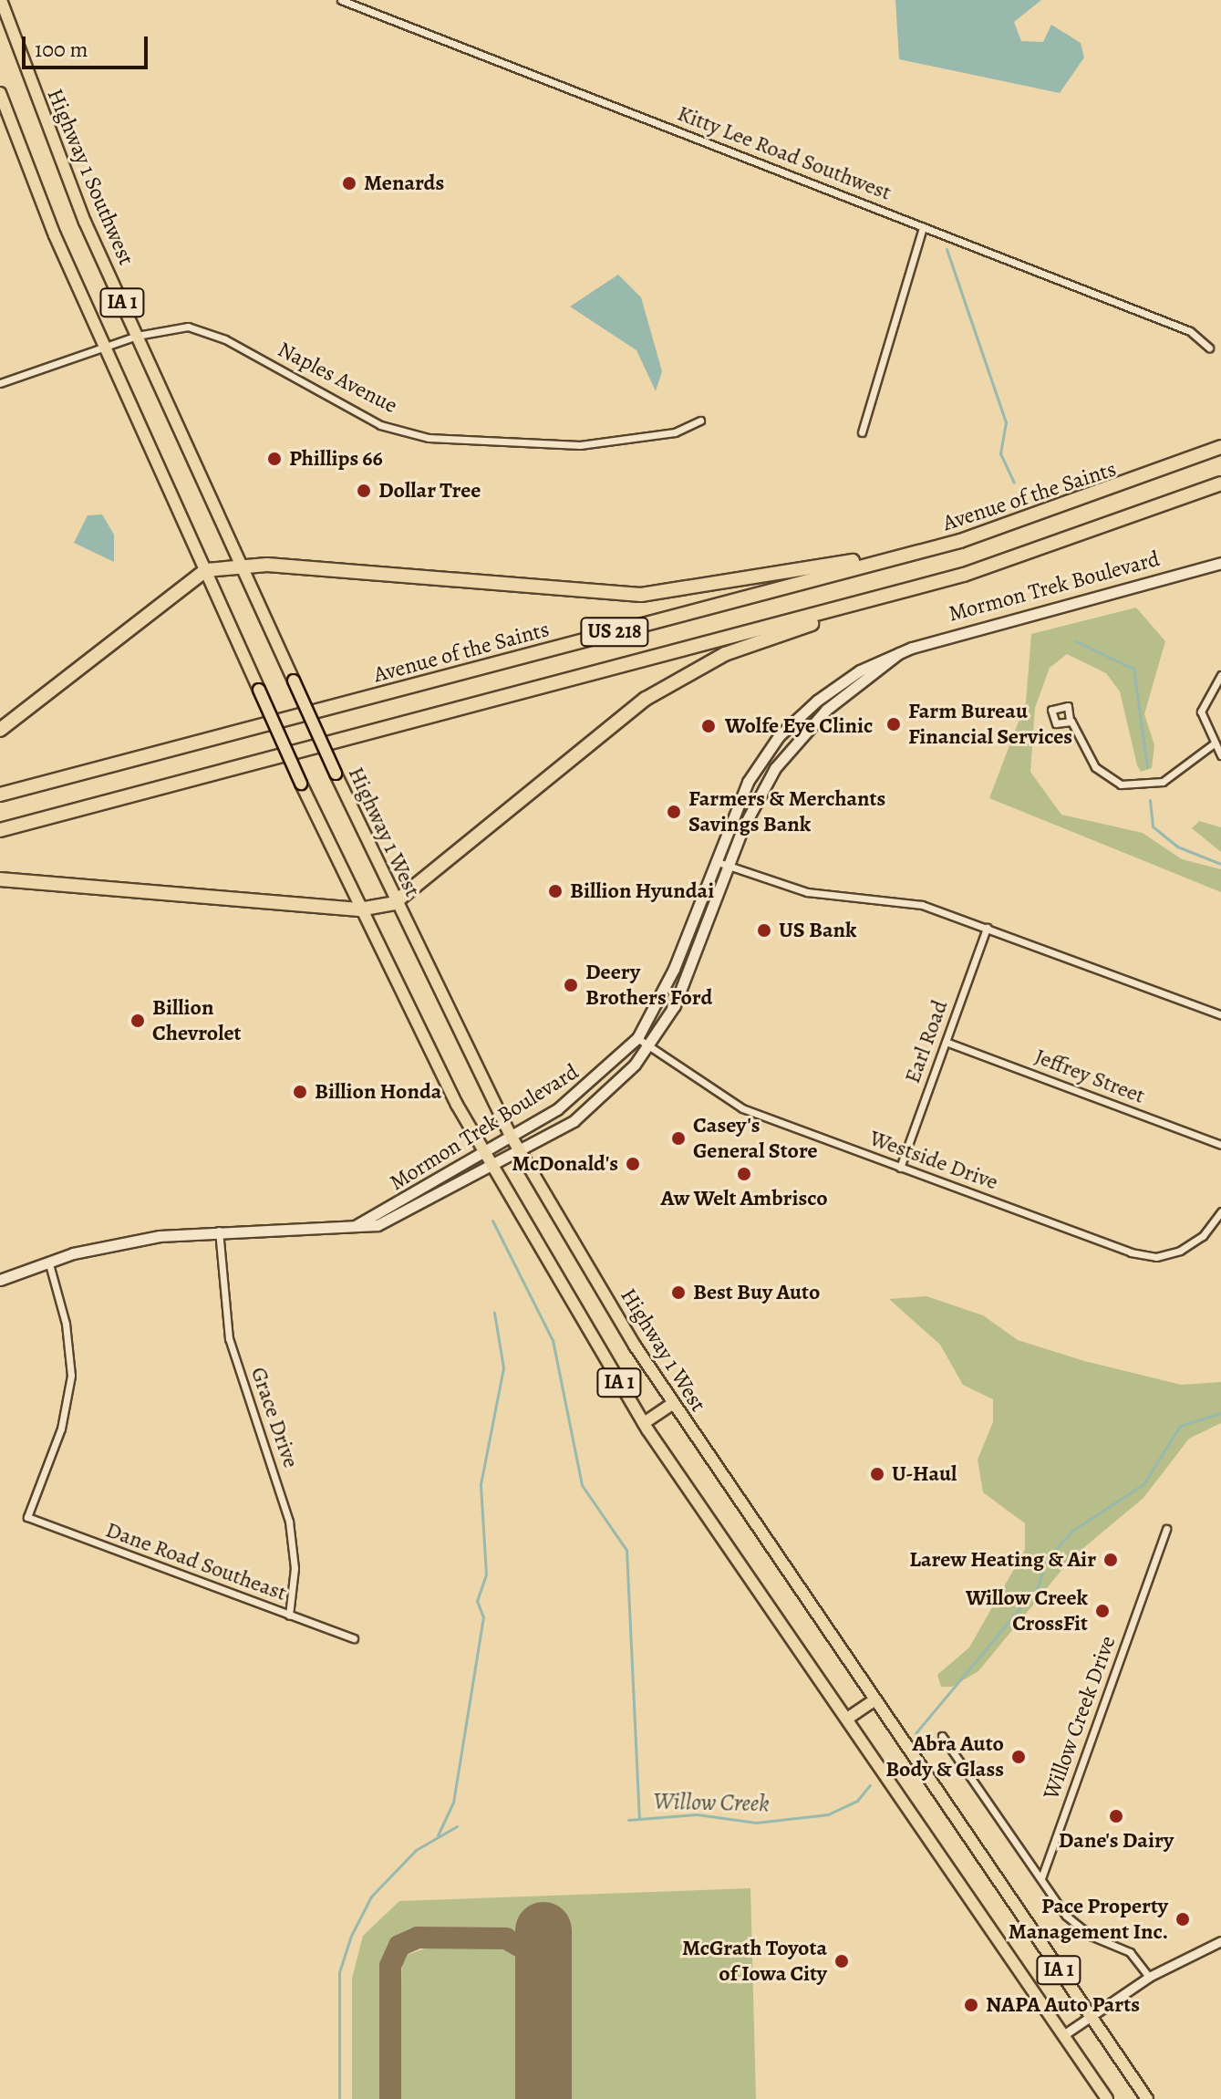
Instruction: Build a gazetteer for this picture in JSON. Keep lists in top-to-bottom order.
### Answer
{
  "streets": {
    "highway": ["Avenue of the Saints", "US 218"],
    "main road": [
      "Highway 1 Southwest",
      "IA 1",
      "Mormon Trek Boulevard",
      "Highway 1 West"
    ],
    "street": [
      "Kitty Lee Road Southwest",
      "Naples Avenue",
      "Earl Road",
      "Jeffrey Street",
      "Westside Drive",
      "Grace Drive",
      "Dane Road Southeast",
      "Willow Creek Drive"
    ]
  },
  "crossings": [
    ["Highway 1 Southwest", "Naples Avenue"],
    ["Highway 1 Southwest", "Highway 1 West"],
    ["IA 1", "Naples Avenue"],
    ["IA 1", "Mormon Trek Boulevard"],
    ["Mormon Trek Boulevard", "Highway 1 West"],
    ["Mormon Trek Boulevard", "Westside Drive"],
    ["Mormon Trek Boulevard", "Grace Drive"],
    ["Mormon Trek Boulevard", "Dane Road Southeast"],
    ["Earl Road", "Jeffrey Street"],
    ["Earl Road", "Westside Drive"],
    ["Grace Drive", "Dane Road Southeast"]
  ],
  "water": ["Willow Creek"],
  "places": [
    "Menards",
    "Phillips 66",
    "Dollar Tree",
    "Farm Bureau Financial Services",
    "Wolfe Eye Clinic",
    "Farmers & Merchants Savings Bank",
    "Billion Hyundai",
    "US Bank",
    "Deery Brothers Ford",
    "Billion Chevrolet",
    "Billion Honda",
    "Casey's General Store",
    "McDonald's",
    "Aw Welt Ambrisco",
    "Best Buy Auto",
    "U-Haul",
    "Larew Heating & Air",
    "Willow Creek CrossFit",
    "Abra Auto Body & Glass",
    "Dane's Dairy",
    "Pace Property Management Inc.",
    "McGrath Toyota of Iowa City",
    "NAPA Auto Parts"
  ],
  "scale_bar": "100 m"
}
